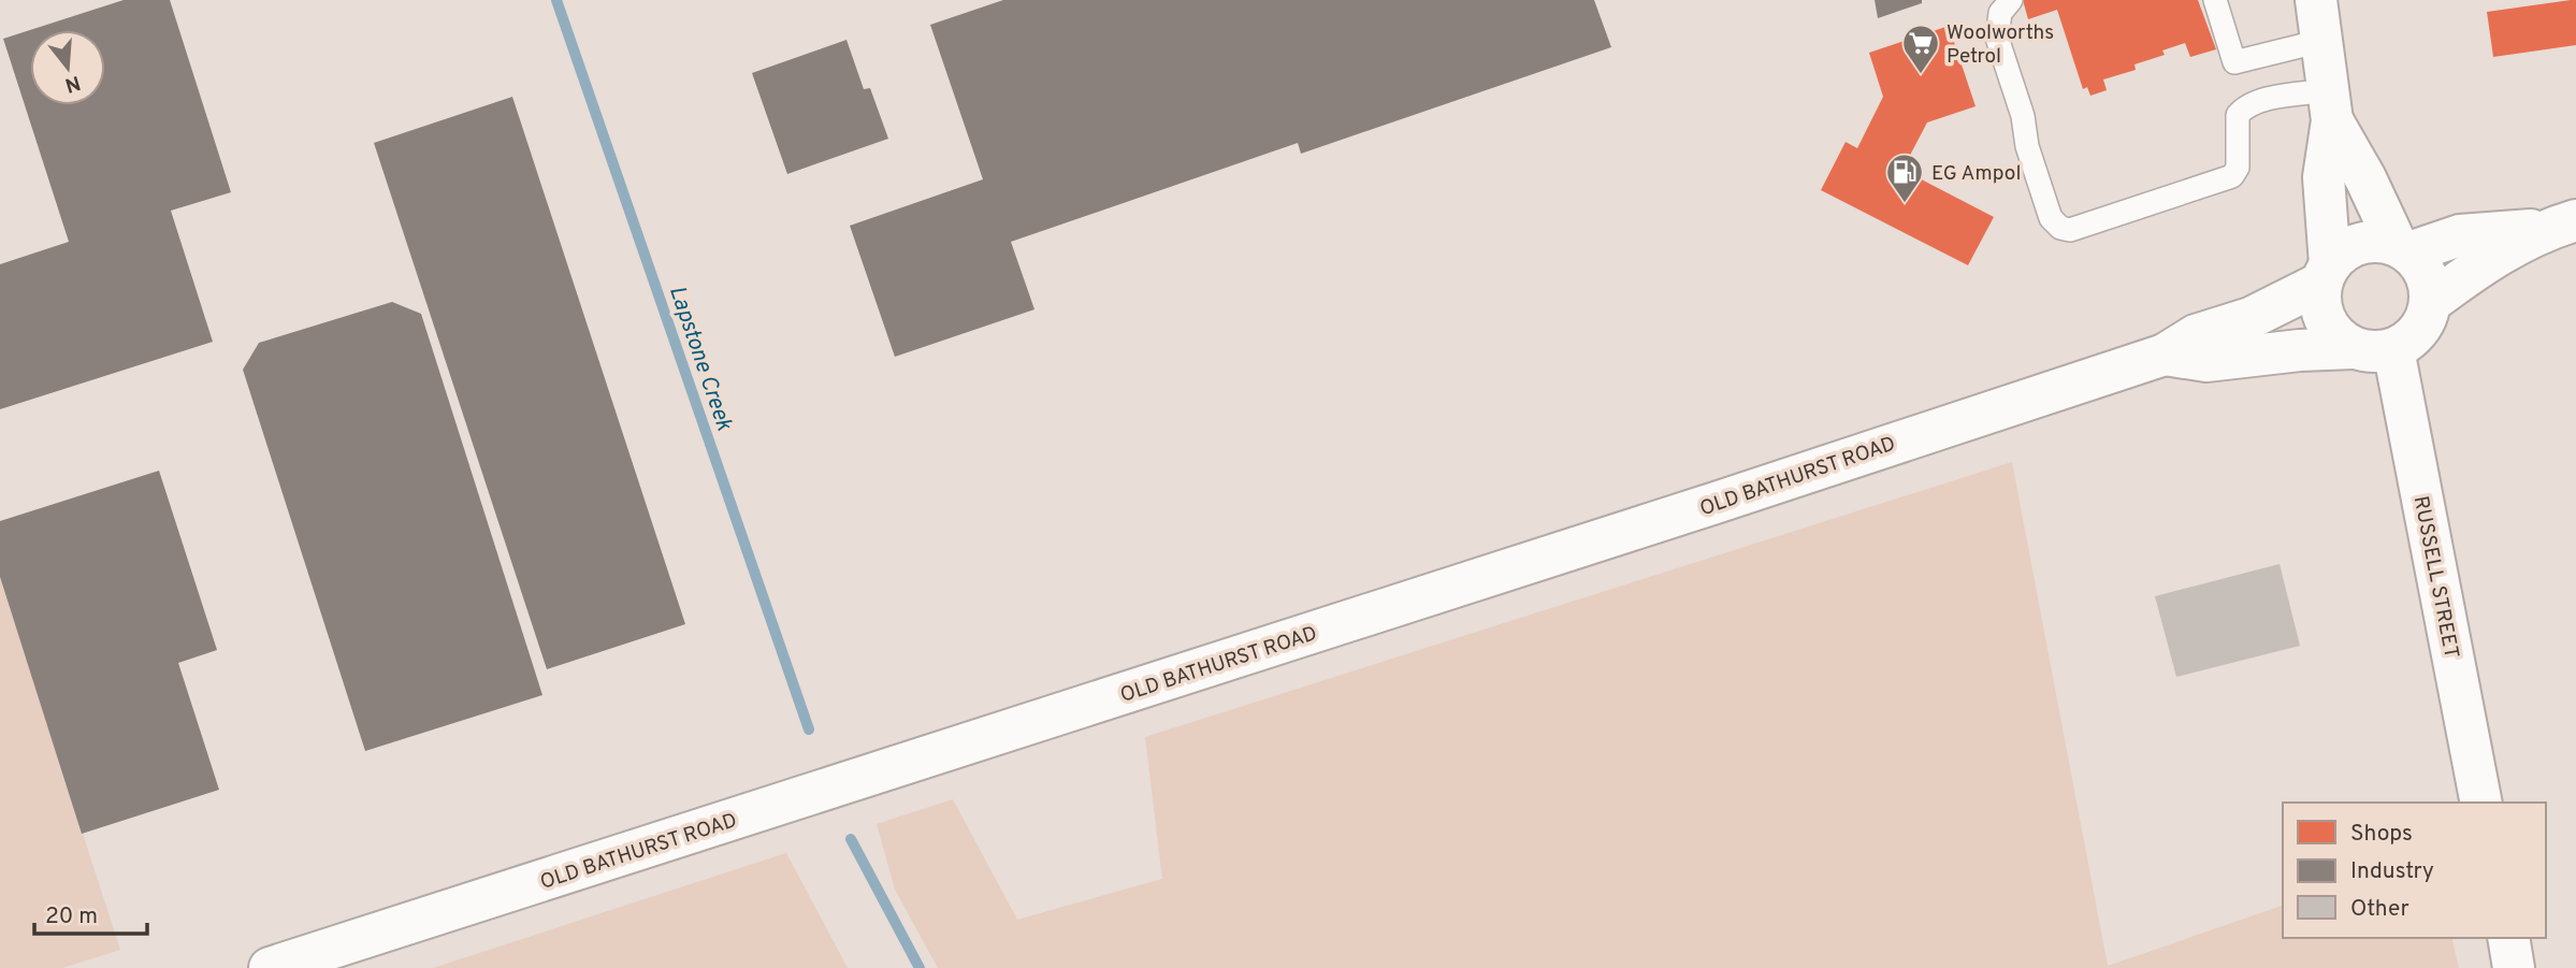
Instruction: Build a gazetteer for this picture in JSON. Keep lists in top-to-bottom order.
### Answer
{
  "streets": {
    "main road": ["OLD BATHURST ROAD", "RUSSELL STREET"]
  },
  "crossings": [
    ["OLD BATHURST ROAD", "RUSSELL STREET"]
  ],
  "water": ["Lapstone Creek"],
  "places": {
    "supermarket": ["Woolworths Petrol"],
    "fuel station": ["EG Ampol"]
  },
  "legend": ["Shops", "Industry", "Other"],
  "scale_bar": "20 m",
  "north": "bottom"
}
